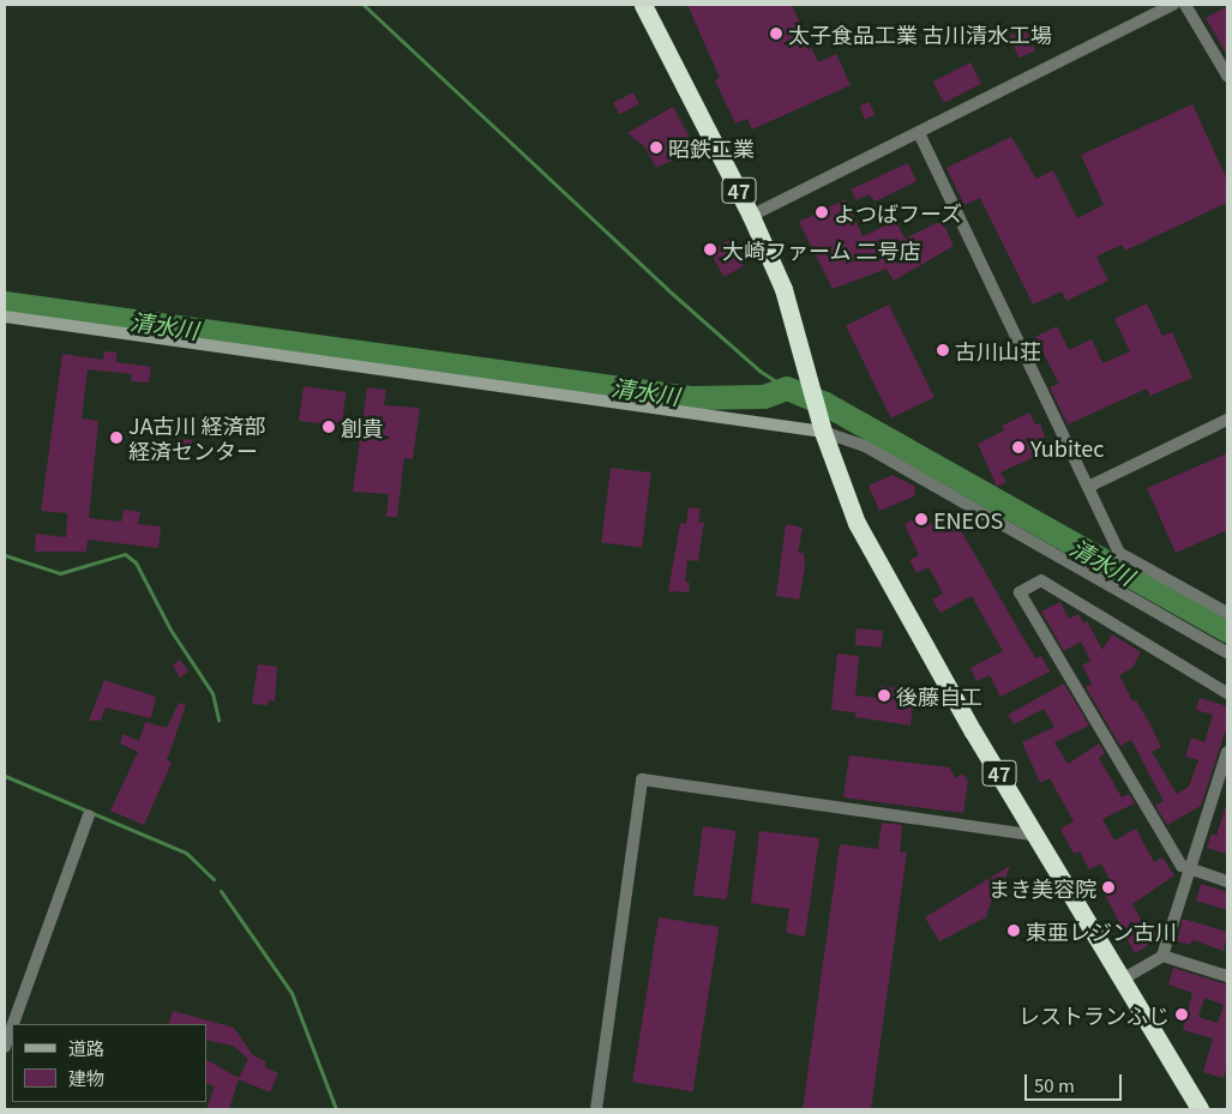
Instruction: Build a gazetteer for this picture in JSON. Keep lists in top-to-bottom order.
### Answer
{
  "streets": {
    "highway": ["47"]
  },
  "water": ["清水川"],
  "places": [
    "太子食品工業 古川清水工場",
    "昭鉄工業",
    "よつばフーズ",
    "大崎ファーム 二号店",
    "古川山荘",
    "創貴",
    "JA古川 経済部 経済センター",
    "Yubitec",
    "ENEOS",
    "後藤自工",
    "まき美容院",
    "東亜レジン古川",
    "レストランふじ"
  ],
  "legend": ["道路", "建物"],
  "scale_bar": "50 m"
}
